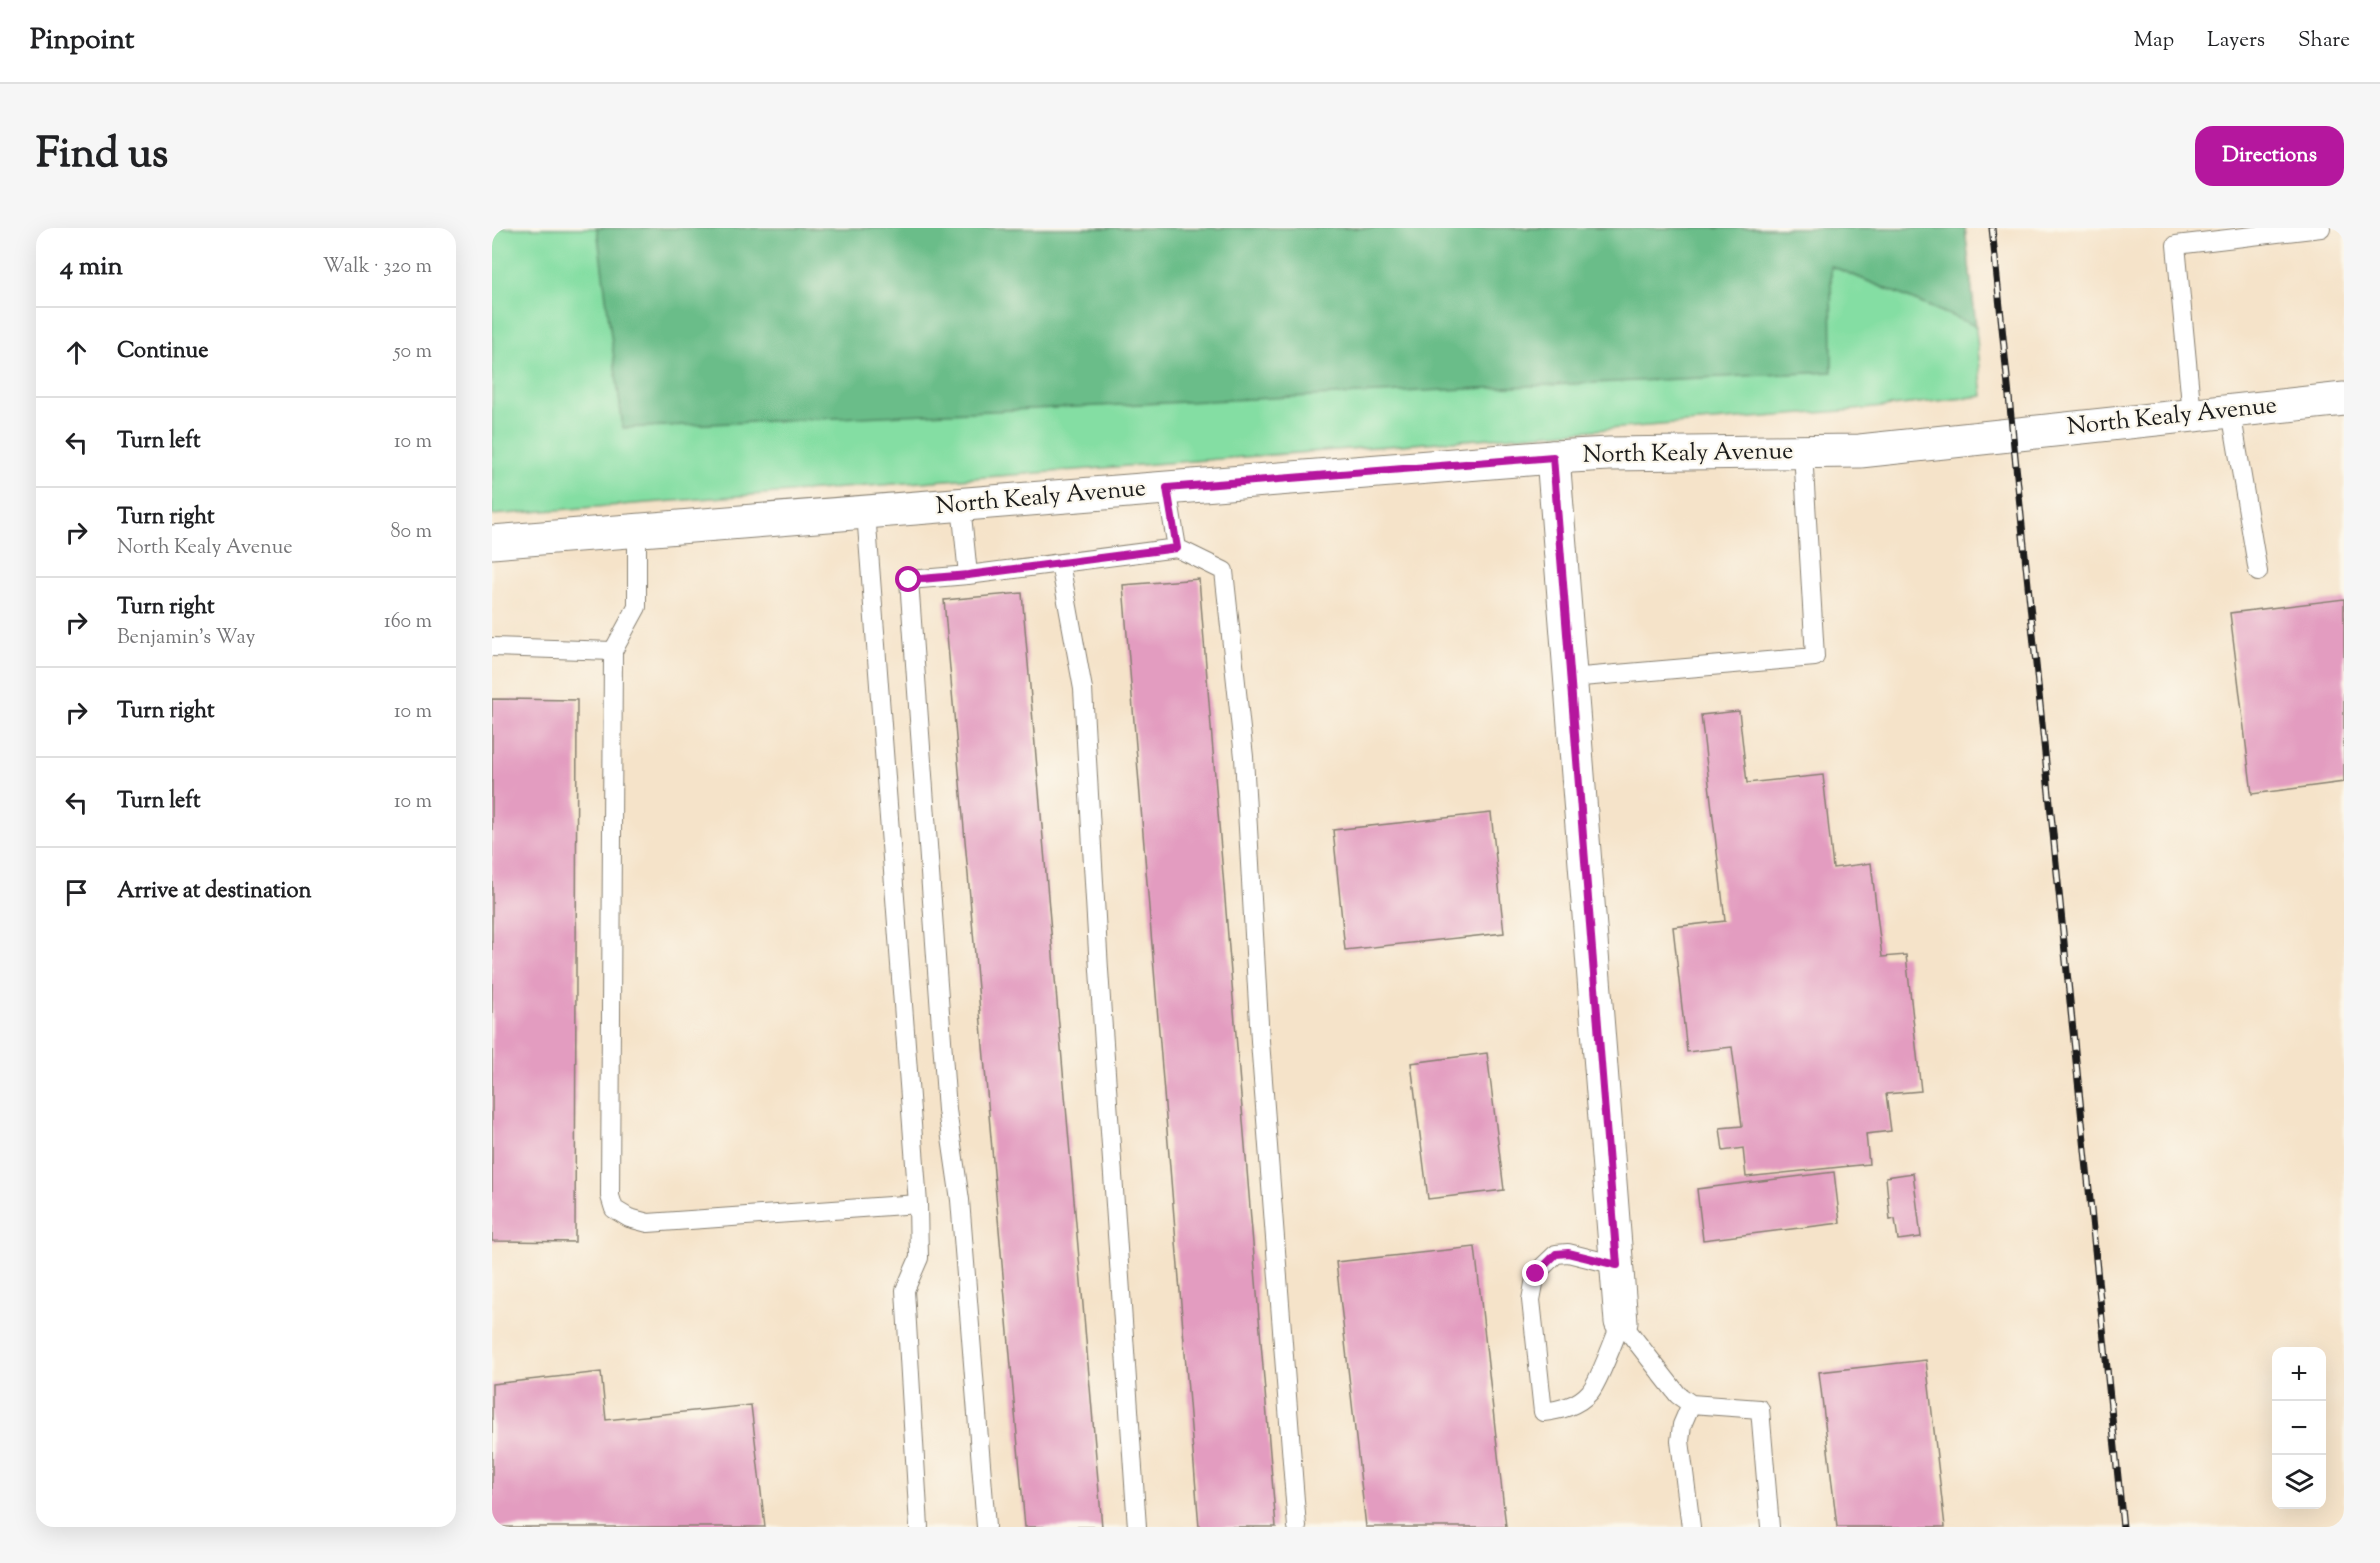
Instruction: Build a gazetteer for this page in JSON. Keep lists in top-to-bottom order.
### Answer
{
  "streets": {
    "street": ["North Kealy Avenue"]
  },
  "page": {
    "header": "Pinpoint",
    "nav": ["Map", "Layers", "Share"],
    "title": "Find us",
    "buttons": "Directions",
    "heading": ["4 min", "Walk · 320 m"],
    "list": [
      ["Continue", "50 m"],
      ["Turn left", "10 m"],
      ["Turn right", "North Kealy Avenue", "80 m"],
      ["Turn right", "Benjamin's Way", "160 m"],
      ["Turn right", "10 m"],
      ["Turn left", "10 m"],
      "Arrive at destination"
    ],
    "map_buttons": ["+", "−"]
  }
}
